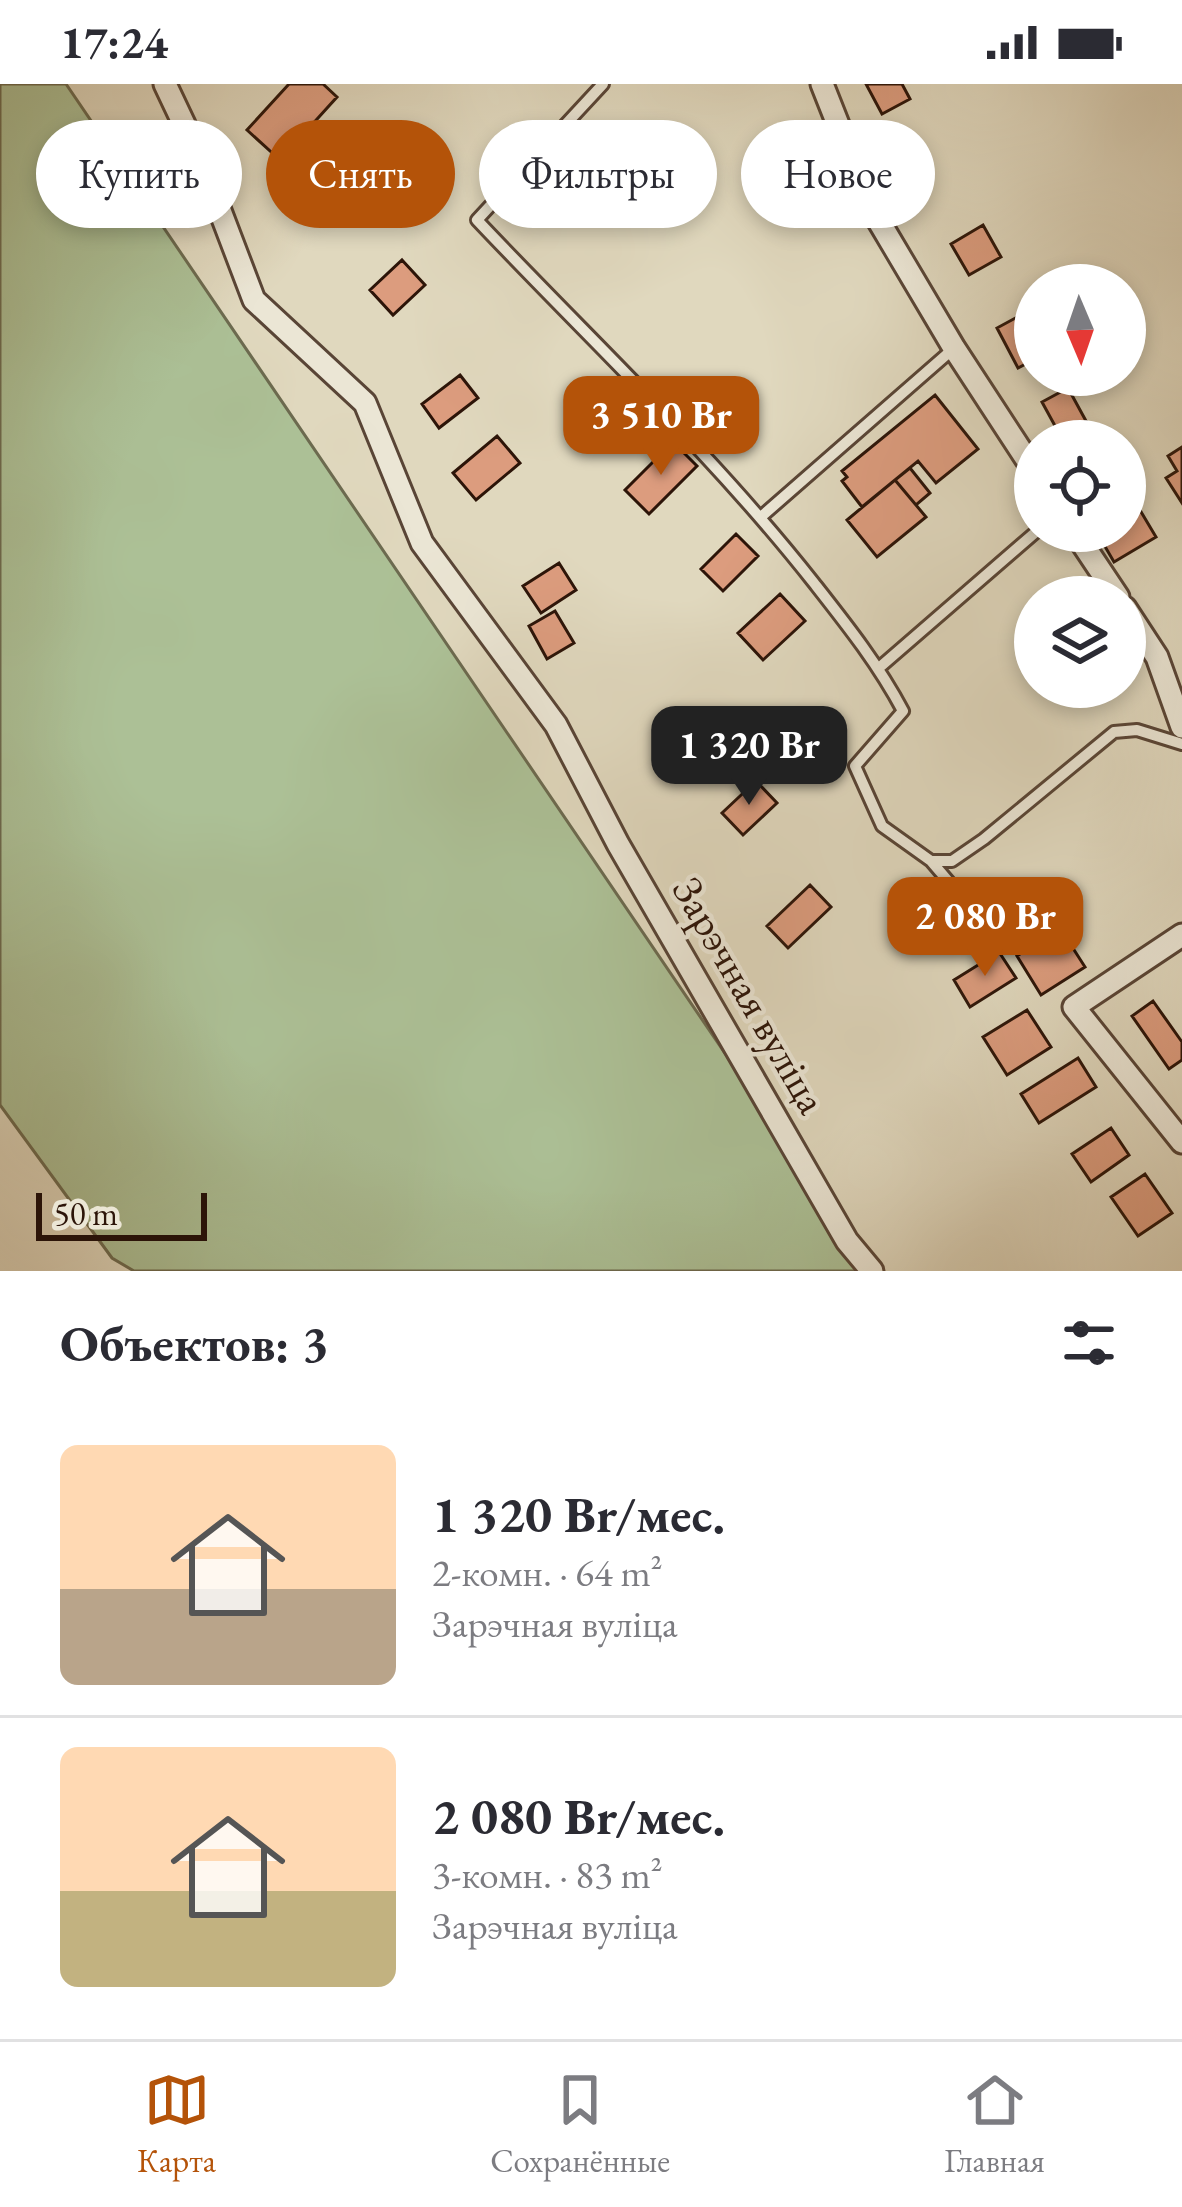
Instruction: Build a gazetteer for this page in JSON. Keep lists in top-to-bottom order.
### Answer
{
  "streets": {
    "street": ["Зарэчная вуліца"]
  },
  "scale_bar": "50 m",
  "north": "bottom",
  "page": {
    "status": "17:24",
    "chip": [
      "Купить",
      "Снять",
      "Фильтры",
      "Новое"
    ],
    "price": ["3 510 Br", "1 320 Br", "2 080 Br"],
    "scale": "50 m",
    "heading": "Объектов: 3",
    "list": [
      {
        "name": "1 320 Br/мес.",
        "note": "2-комн. · 64 m² · Зарэчная вуліца"
      },
      {
        "name": "2 080 Br/мес.",
        "note": "3-комн. · 83 m² · Зарэчная вуліца"
      }
    ],
    "tabs": ["Карта", "Сохранённые", "Главная"]
  }
}
